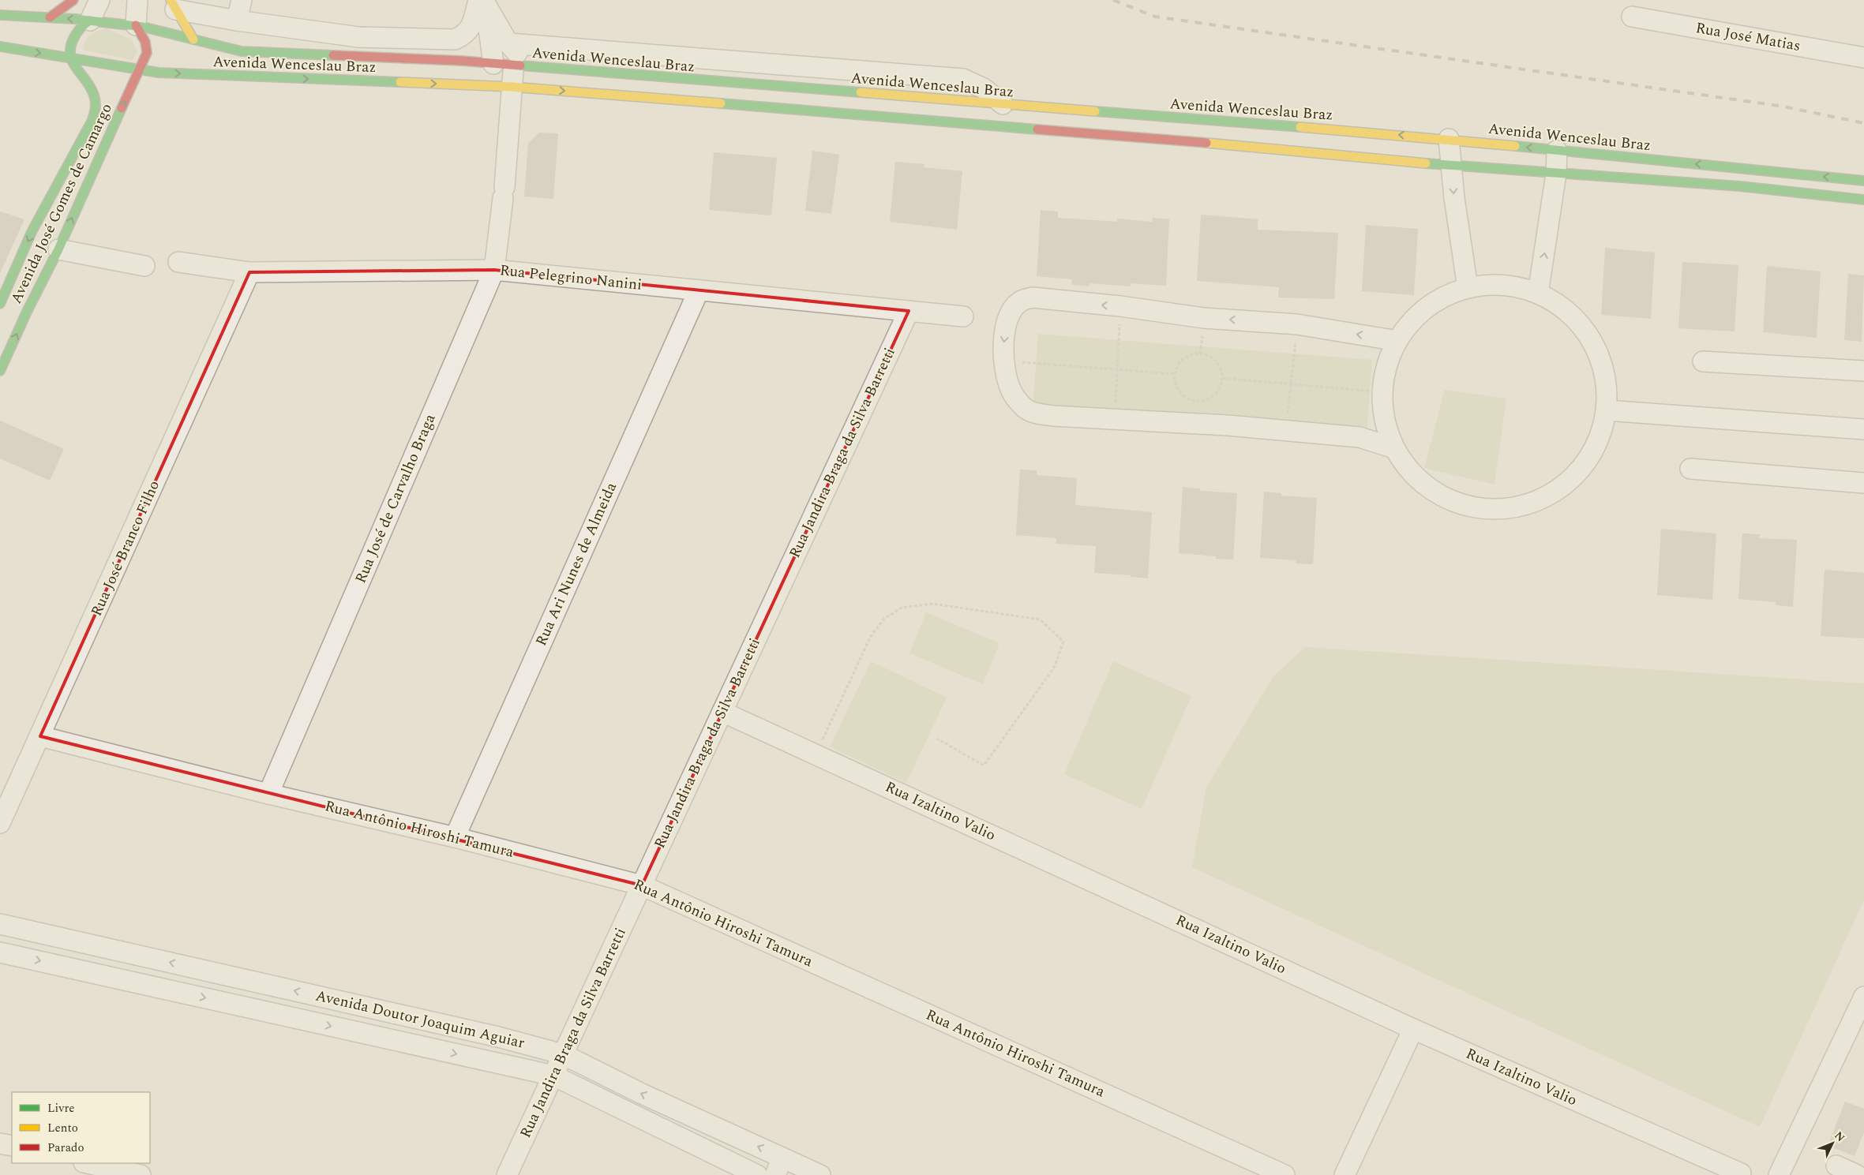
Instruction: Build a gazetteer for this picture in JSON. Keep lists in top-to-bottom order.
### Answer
{
  "streets": {
    "street": [
      "Rua José Matias",
      "Avenida Wenceslau Braz",
      "Avenida José Gomes de Camargo",
      "Rua Pelegrino Nanini",
      "Rua Jandira Braga da Silva Barretti",
      "Rua José de Carvalho Braga",
      "Rua José Branco Filho",
      "Rua Ari Nunes de Almeida",
      "Rua Izaltino Valio",
      "Rua Antônio Hiroshi Tamura",
      "Avenida Doutor Joaquim Aguiar"
    ]
  },
  "crossings": [
    ["Avenida Wenceslau Braz", "Avenida José Gomes de Camargo"],
    ["Avenida Wenceslau Braz", "Rua José de Carvalho Braga"],
    ["Rua Pelegrino Nanini", "Rua Jandira Braga da Silva Barretti"],
    ["Rua Pelegrino Nanini", "Rua José de Carvalho Braga"],
    ["Rua Pelegrino Nanini", "Rua José Branco Filho"],
    ["Rua Pelegrino Nanini", "Rua Ari Nunes de Almeida"],
    ["Rua Jandira Braga da Silva Barretti", "Rua Izaltino Valio"],
    ["Rua Jandira Braga da Silva Barretti", "Rua Antônio Hiroshi Tamura"],
    ["Rua Jandira Braga da Silva Barretti", "Avenida Doutor Joaquim Aguiar"],
    ["Rua José de Carvalho Braga", "Rua Antônio Hiroshi Tamura"],
    ["Rua José Branco Filho", "Rua Antônio Hiroshi Tamura"],
    ["Rua Ari Nunes de Almeida", "Rua Antônio Hiroshi Tamura"]
  ],
  "legend": ["Livre", "Lento", "Parado"],
  "north": "top right"
}
